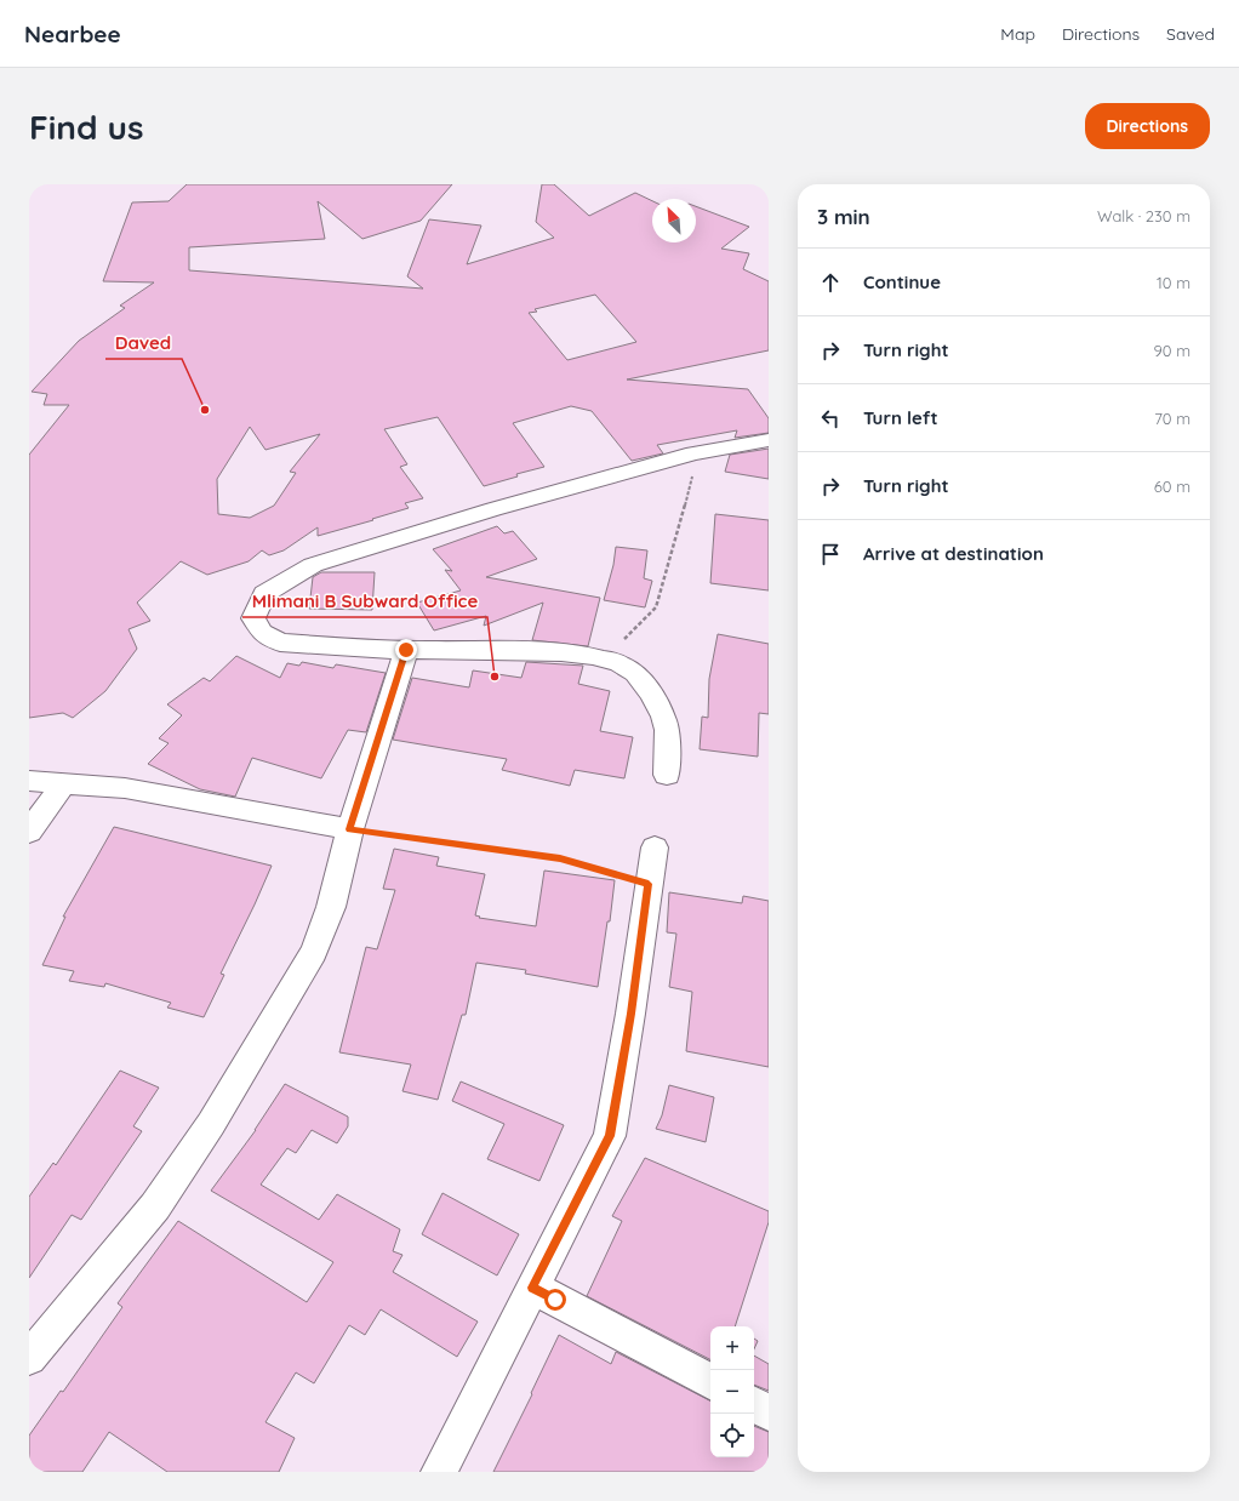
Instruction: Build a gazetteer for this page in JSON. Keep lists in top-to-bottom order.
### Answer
{
  "places": ["Daved", "Mlimani B Subward Office"],
  "north": "top left",
  "page": {
    "header": "Nearbee",
    "nav": ["Map", "Directions", "Saved"],
    "buttons": "Directions",
    "title": "Find us",
    "heading": ["3 min", "Walk · 230 m"],
    "list": [
      ["Continue", "10 m"],
      ["Turn right", "90 m"],
      ["Turn left", "70 m"],
      ["Turn right", "60 m"],
      "Arrive at destination"
    ],
    "map_buttons": ["+", "−"]
  }
}
